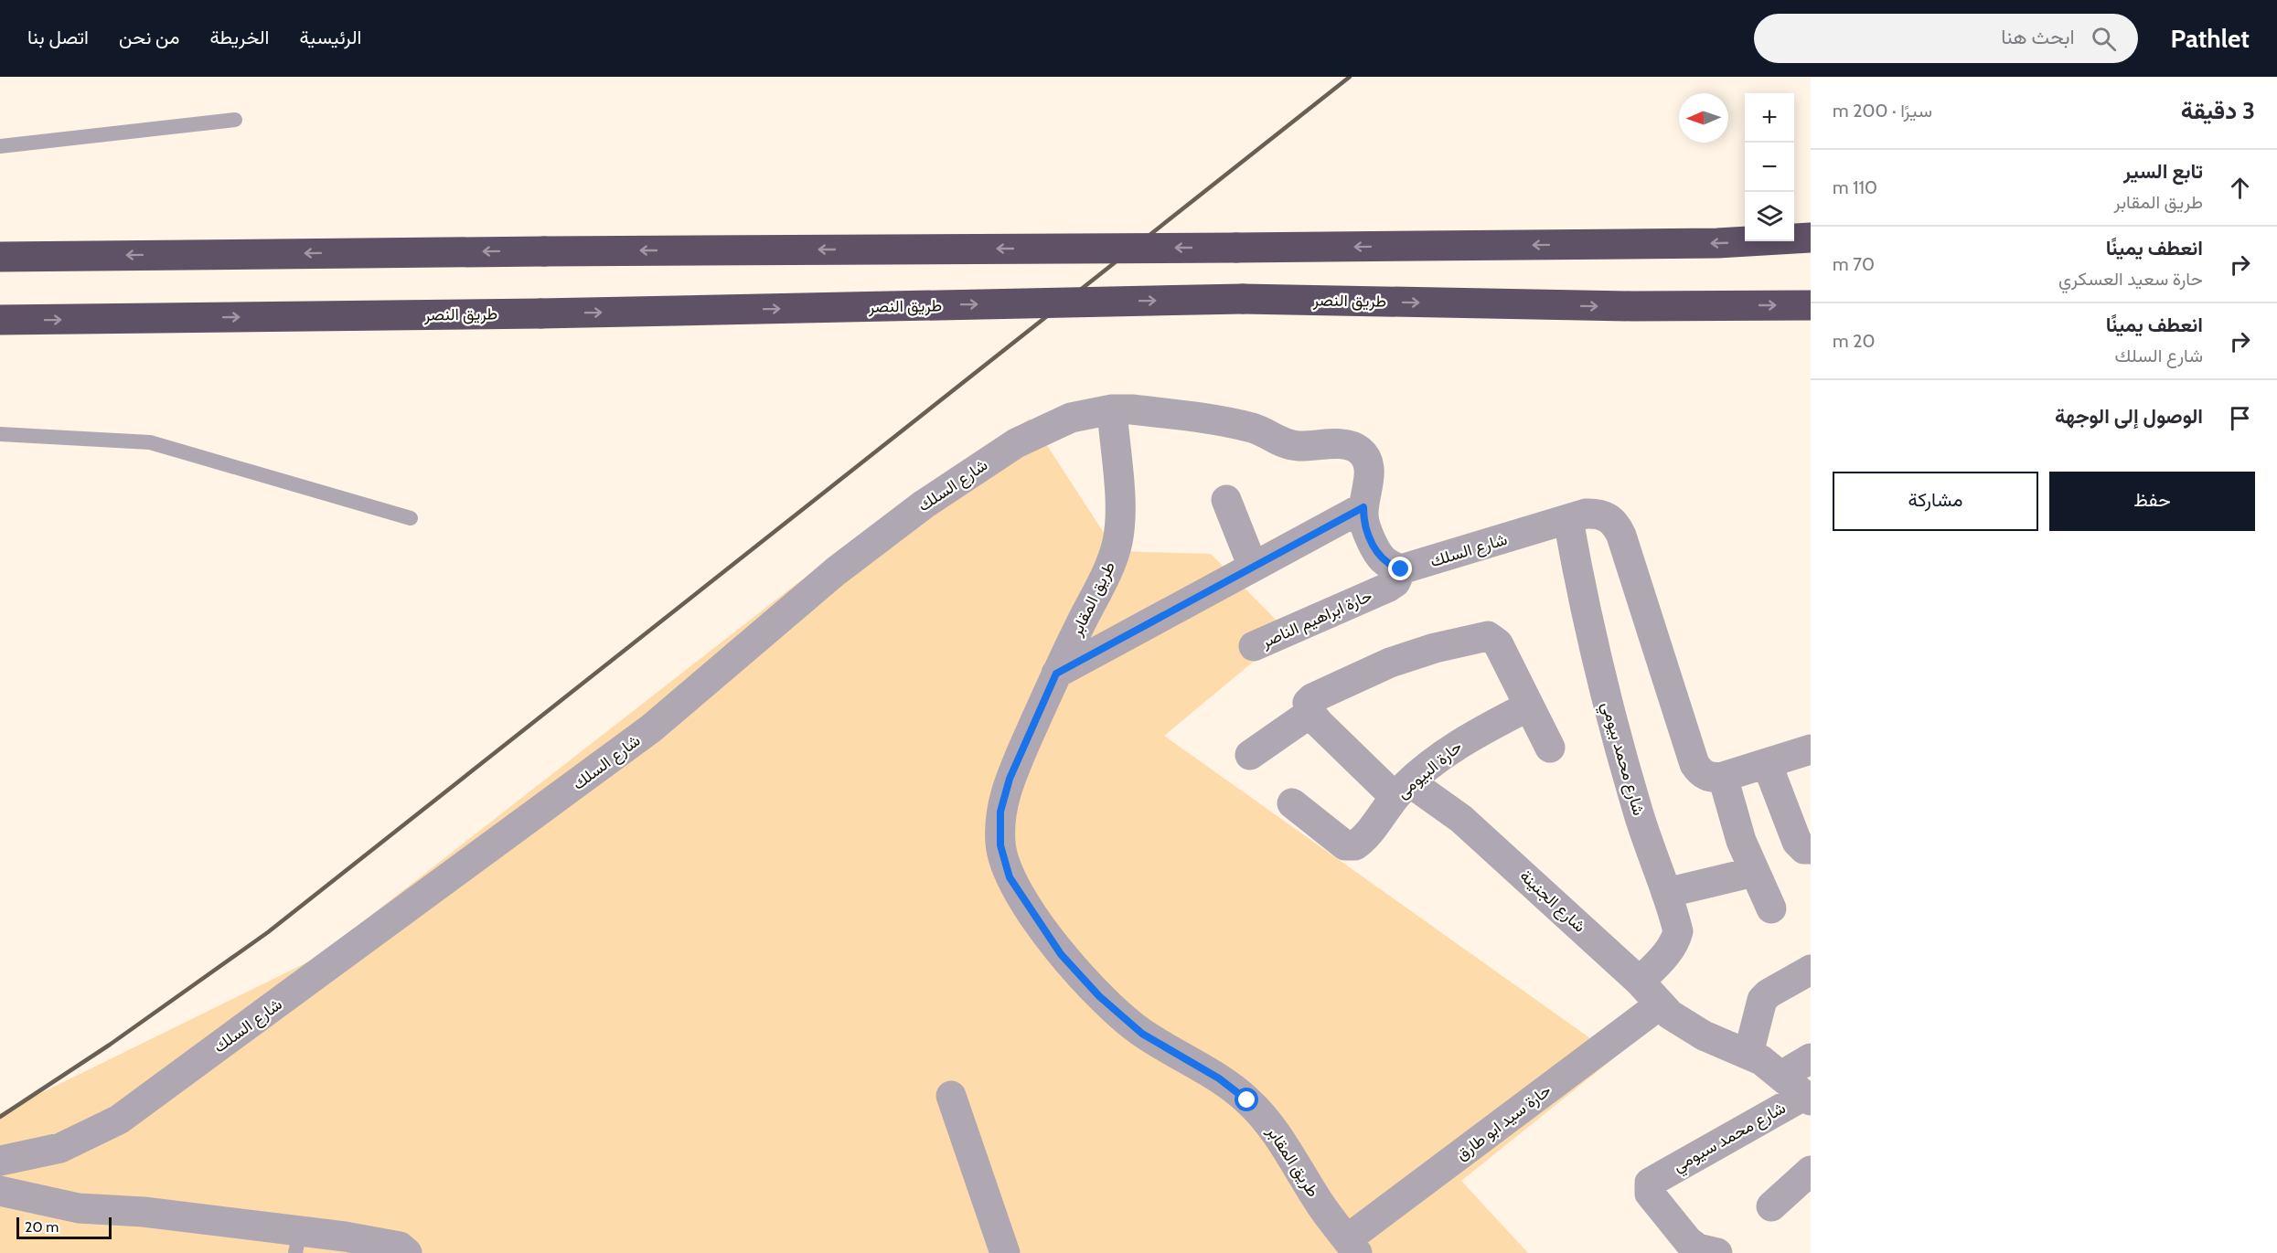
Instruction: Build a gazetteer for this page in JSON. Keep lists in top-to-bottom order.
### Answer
{
  "streets": {
    "highway": ["طريق النصر"],
    "street": [
      "شارع السلك",
      "طريق المقابر",
      "حارة ابراهيم الناصر",
      "شارع محمد بيومي",
      "حارة البيومى",
      "شارع الجنينة",
      "حارة سيد ابو طارق",
      "شارع محمد سيومي"
    ]
  },
  "crossings": [
    ["شارع السلك", "طريق المقابر"],
    ["شارع السلك", "حارة ابراهيم الناصر"],
    ["شارع السلك", "شارع محمد بيومي"],
    ["طريق المقابر", "حارة سيد ابو طارق"],
    ["شارع محمد بيومي", "شارع الجنينة"],
    ["حارة البيومى", "شارع الجنينة"],
    ["شارع الجنينة", "حارة سيد ابو طارق"],
    ["شارع الجنينة", "شارع محمد سيومي"]
  ],
  "scale_bar": "20 m",
  "north": "left",
  "page": {
    "header": "Pathlet",
    "search": "ابحث هنا",
    "nav": [
      "الرئيسية",
      "الخريطة",
      "من نحن",
      "اتصل بنا"
    ],
    "heading": ["3 دقيقة", "سيرًا · 200 m"],
    "map_buttons": ["+", "−"],
    "list": [
      ["تابع السير", "طريق المقابر", "110 m"],
      ["انعطف يمينًا", "حارة سعيد العسكري", "70 m"],
      ["انعطف يمينًا", "شارع السلك", "20 m"],
      "الوصول إلى الوجهة"
    ],
    "buttons": ["حفظ", "مشاركة"],
    "scale": "20 m"
  }
}
